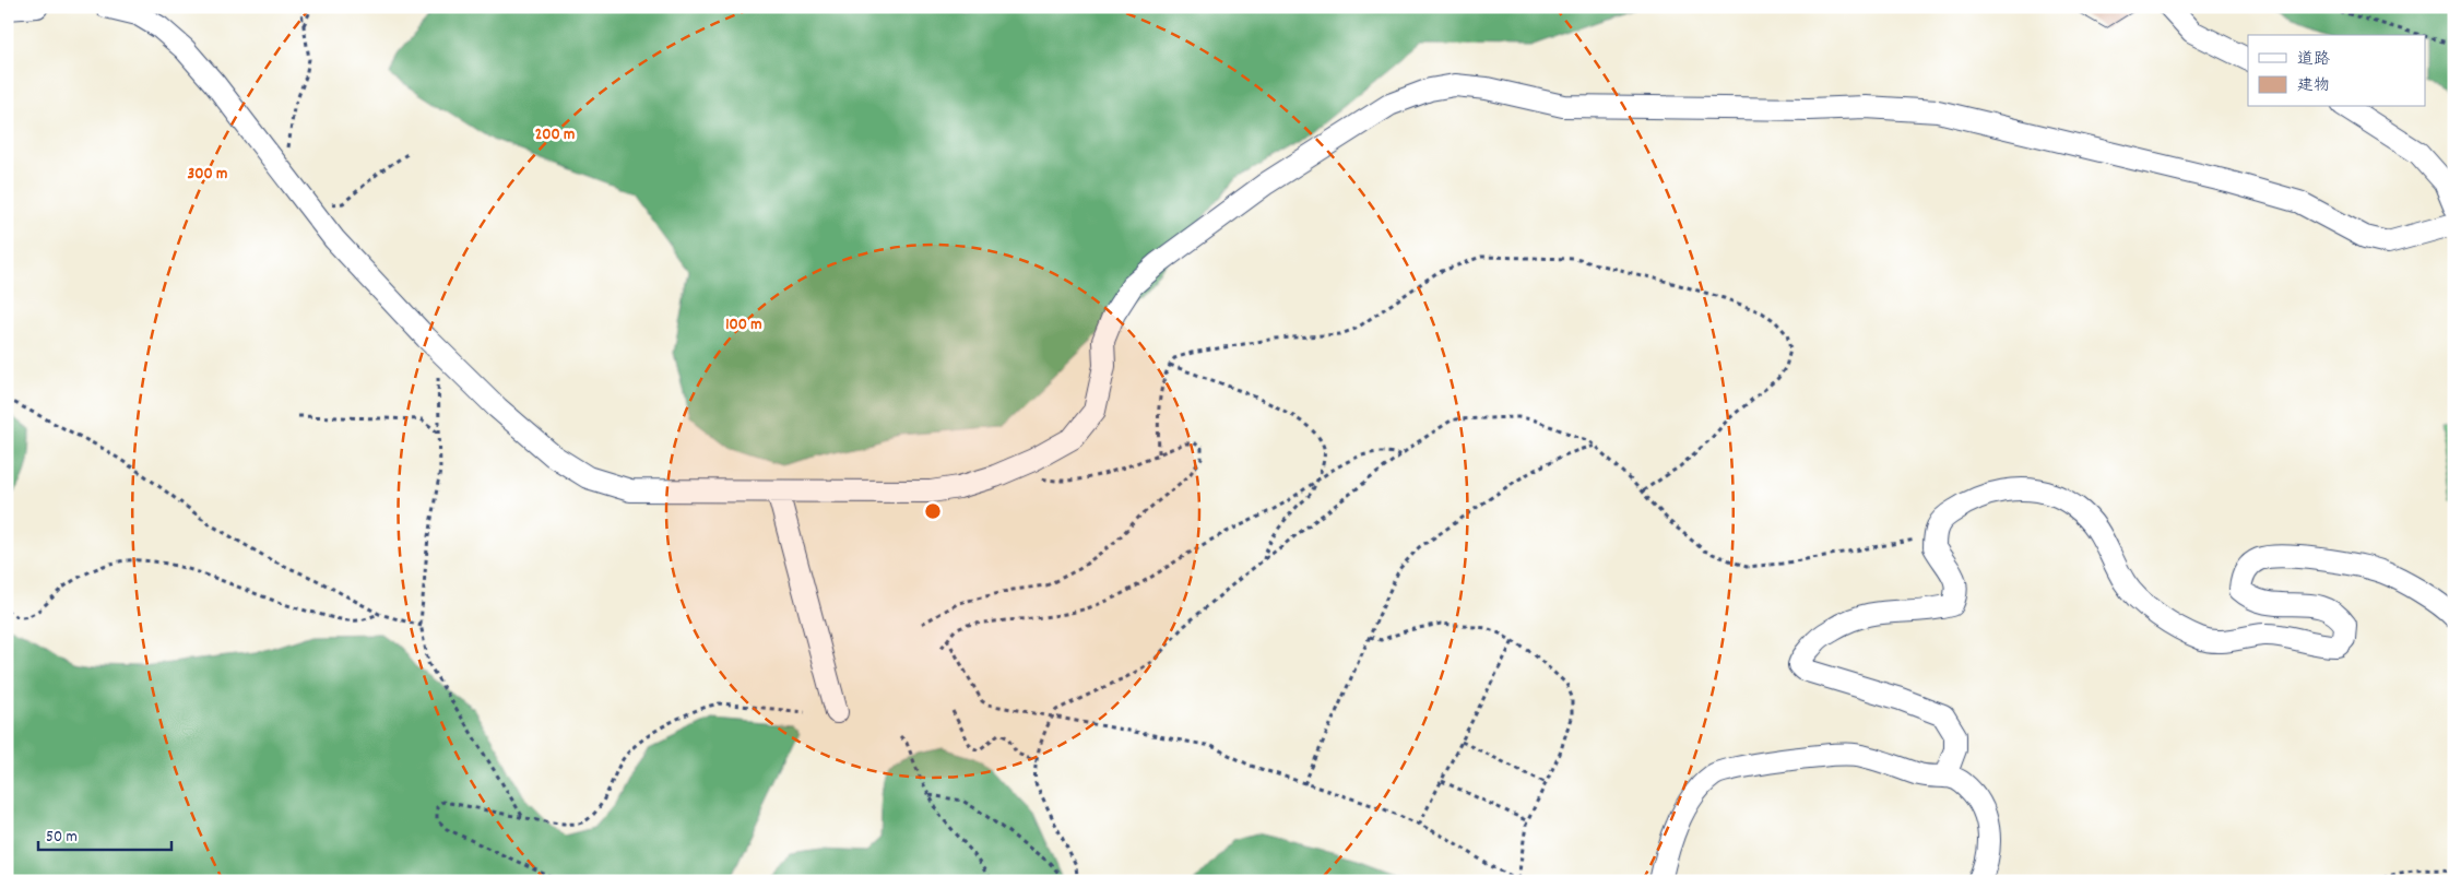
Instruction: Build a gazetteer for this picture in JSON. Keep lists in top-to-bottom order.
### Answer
{
  "legend": ["道路", "建物"],
  "scale_bar": "50 m",
  "rings": ["200 m", "300 m", "100 m"]
}
